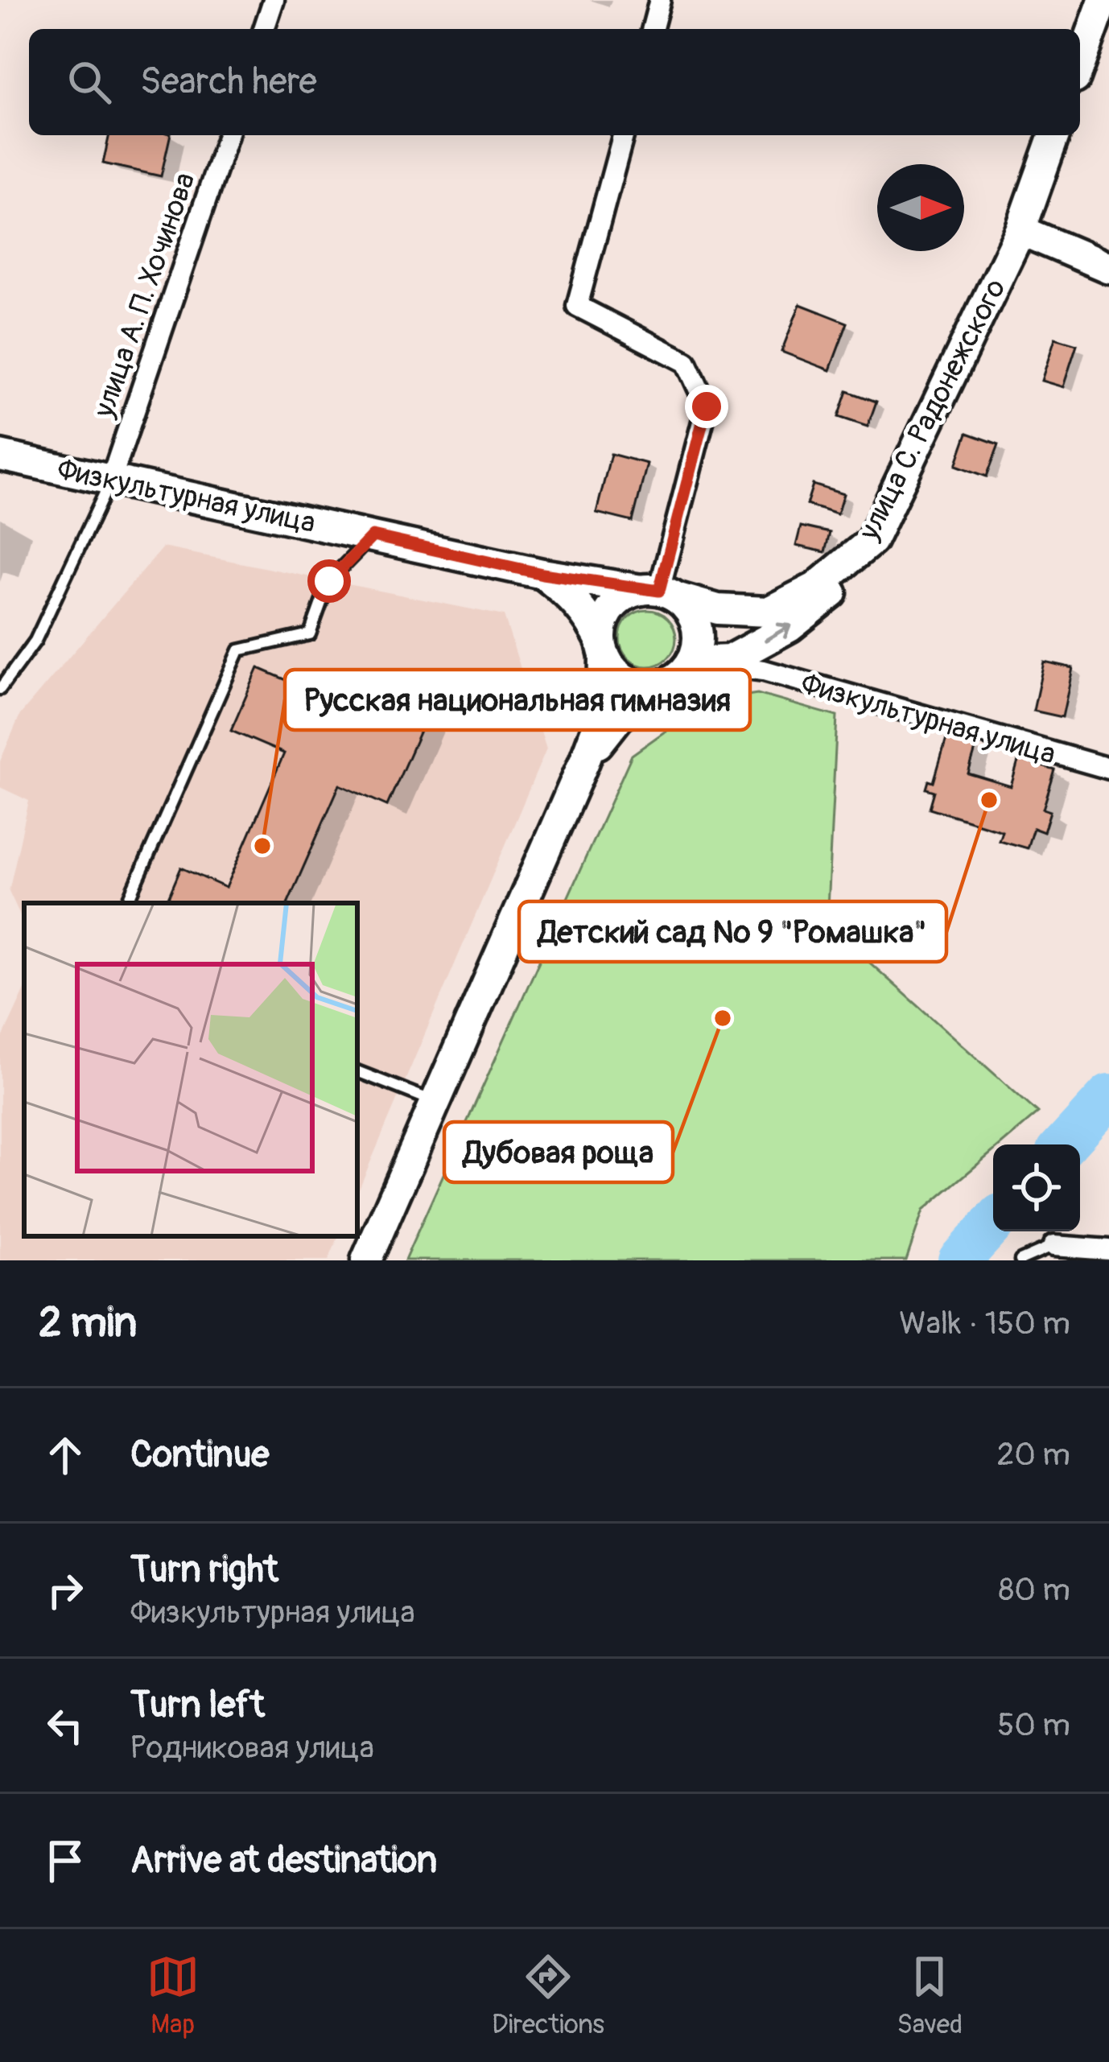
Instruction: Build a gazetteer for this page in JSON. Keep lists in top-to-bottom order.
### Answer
{
  "streets": {
    "street": ["улица А. П. Хочинова", "улица С. Радонежского", "Физкультурная улица"]
  },
  "crossings": [
    ["улица А. П. Хочинова", "Физкультурная улица"],
    ["улица С. Радонежского", "Физкультурная улица"]
  ],
  "places": ["Детский сад № 9 \"Ромашка\"", "Русская национальная гимназия", "Дубовая роща"],
  "north": "right",
  "page": {
    "search": "Search here",
    "heading": ["2 min", "Walk · 150 m"],
    "list": [
      ["Continue", "20 m"],
      ["Turn right", "Физкультурная улица", "80 m"],
      ["Turn left", "Родниковая улица", "50 m"],
      "Arrive at destination"
    ],
    "nav": ["Map", "Directions", "Saved"]
  }
}
